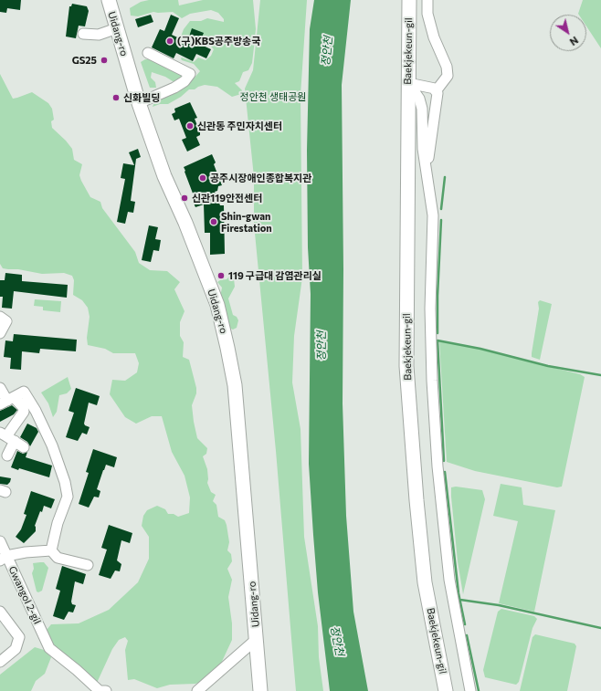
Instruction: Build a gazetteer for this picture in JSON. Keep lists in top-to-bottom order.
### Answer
{
  "streets": {
    "main road": ["Uidang-ro", "Baekjekeun-gil"],
    "street": ["Gwangol 2-gil"]
  },
  "water": ["정안천"],
  "parks": ["정안천 생태공원"],
  "places": [
    "(구)KBS공주방송국",
    "GS25",
    "신화빌딩",
    "신관동 주민자치센터",
    "공주시장애인종합복지관",
    "신관119안전센터",
    "Shin-gwan Firestation",
    "119 구급대 감염관리실"
  ],
  "north": "bottom right"
}
